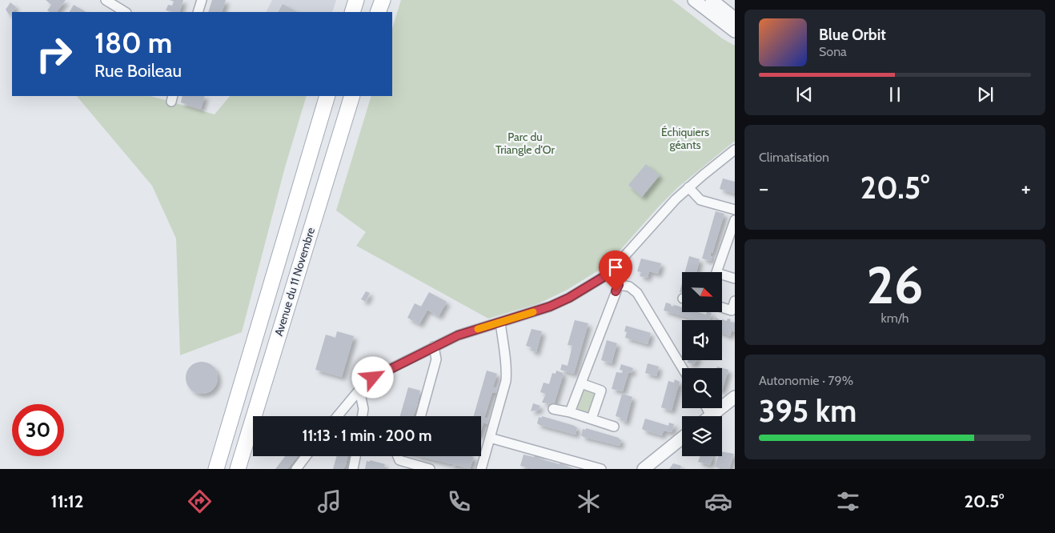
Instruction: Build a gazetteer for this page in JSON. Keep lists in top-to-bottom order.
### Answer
{
  "streets": {
    "main road": ["Avenue du 11 Novembre"]
  },
  "parks": ["Échiquiers géants", "Parc du Triangle d'Or"],
  "north": "bottom right",
  "page": {
    "turn": ["180 m", "Rue Boileau"],
    "song": ["Blue Orbit", "Sona"],
    "tile": [
      "Climatisation",
      ["26", "km/h"],
      ["Autonomie · 79%", "395 km"]
    ],
    "heat": ["−", "20.5°", "+"],
    "limit": "30",
    "trip": "11:13 · 1 min · 200 m",
    "tabs": ["11:12", "20.5°"]
  }
}
